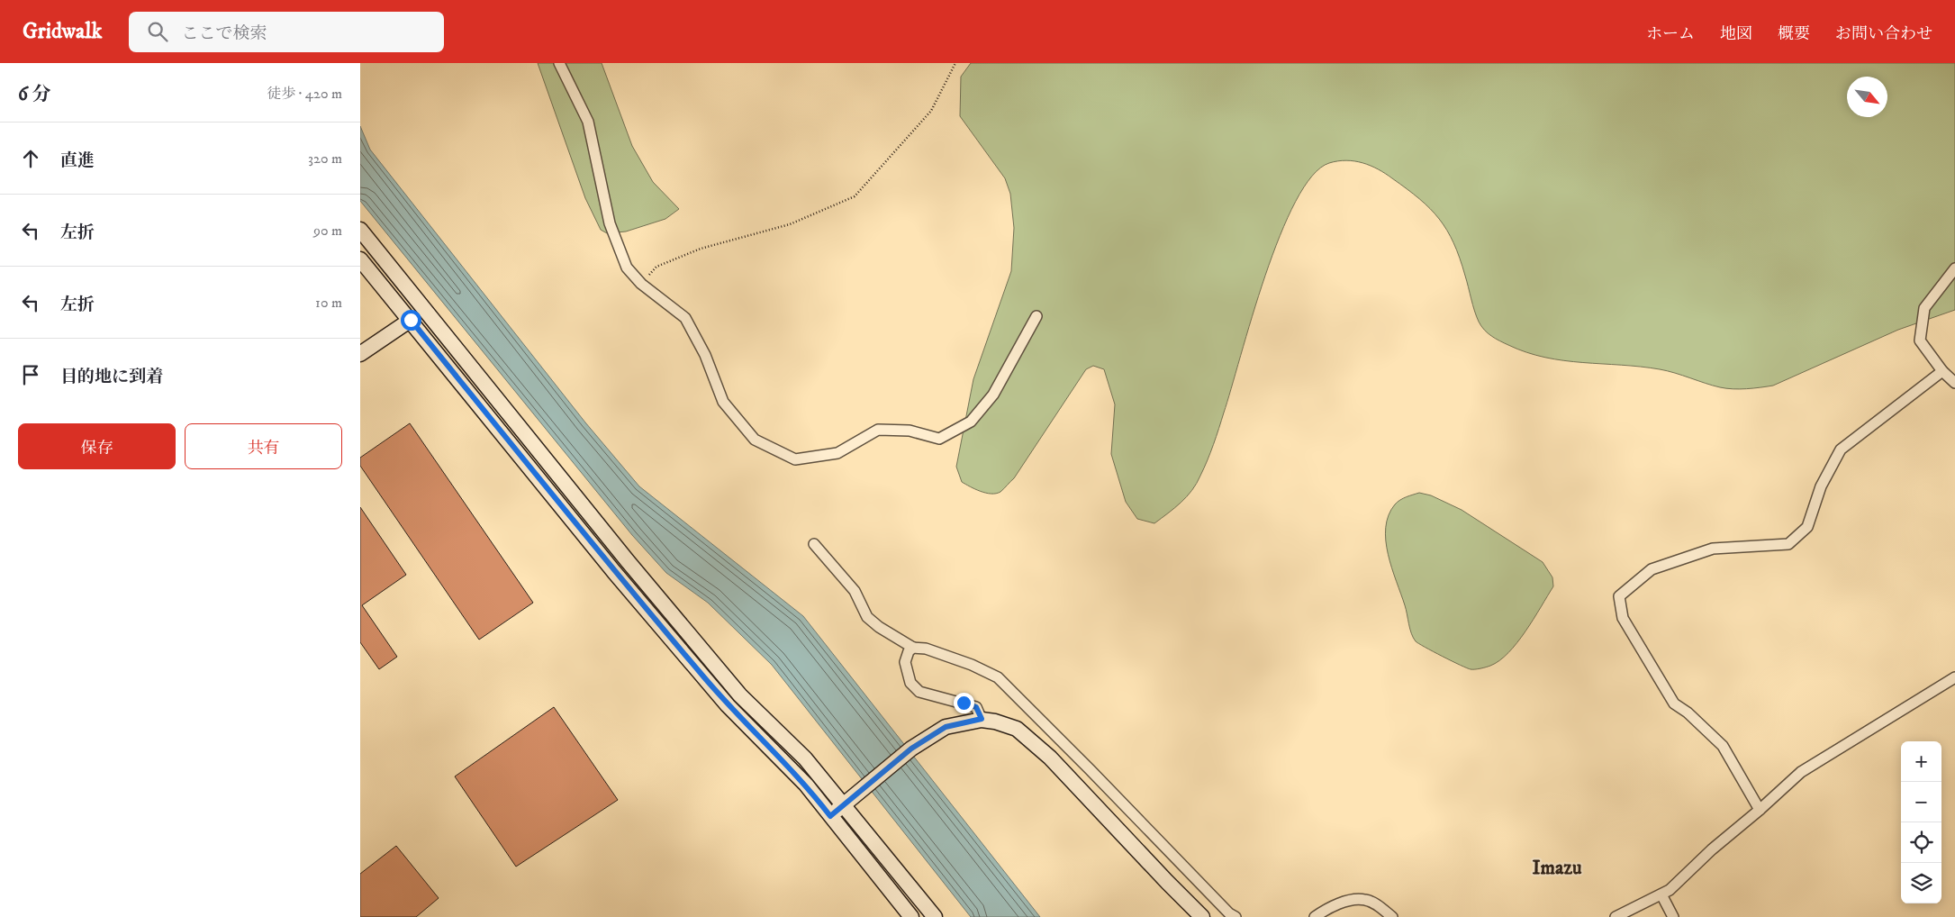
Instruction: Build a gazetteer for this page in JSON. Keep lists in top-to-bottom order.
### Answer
{
  "districts": ["Imazu"],
  "north": "bottom right",
  "page": {
    "header": "Gridwalk",
    "search": "ここで検索",
    "nav": [
      "ホーム",
      "地図",
      "概要",
      "お問い合わせ"
    ],
    "heading": ["6 分", "徒歩 · 420 m"],
    "list": [
      ["直進", "320 m"],
      ["左折", "90 m"],
      ["左折", "10 m"],
      "目的地に到着"
    ],
    "buttons": ["保存", "共有"],
    "map_buttons": ["+", "−"]
  }
}
